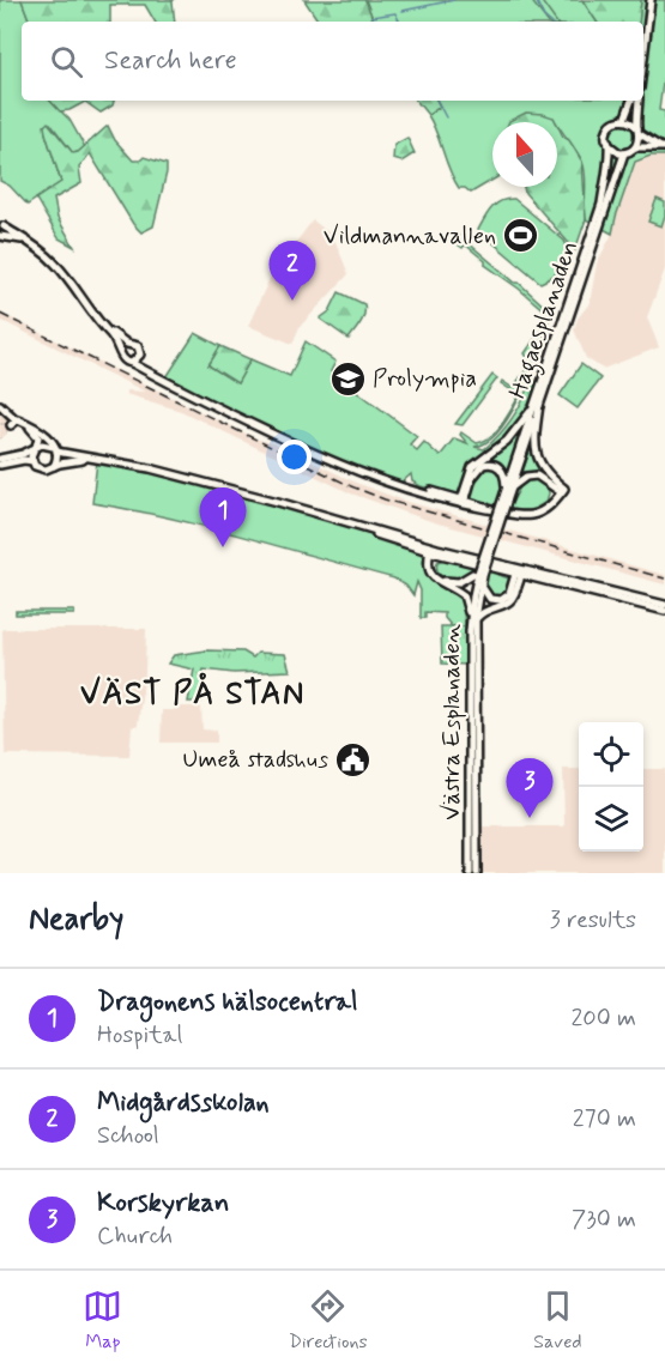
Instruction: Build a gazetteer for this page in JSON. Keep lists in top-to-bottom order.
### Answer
{
  "streets": {
    "main road": ["Hagaesplanaden", "Västra Esplanaden"]
  },
  "crossings": [
    ["Hagaesplanaden", "Västra Esplanaden"]
  ],
  "districts": ["VÄST PÅ STAN"],
  "places": {
    "sports": ["Vildmannavallen"],
    "school or university": ["Prolympia"],
    "public building": ["Umeå stadshus"]
  },
  "north": "top",
  "page": {
    "search": "Search here",
    "pins": ["2", "1", "3"],
    "heading": ["Nearby", "3 results"],
    "list": [
      {
        "mark": "1",
        "name": "Dragonens hälsocentral",
        "note": "Hospital",
        "value": "200 m"
      },
      {
        "mark": "2",
        "name": "Midgårdsskolan",
        "note": "School",
        "value": "270 m"
      },
      {
        "mark": "3",
        "name": "Korskyrkan",
        "note": "Church",
        "value": "730 m"
      }
    ],
    "nav": ["Map", "Directions", "Saved"]
  }
}
